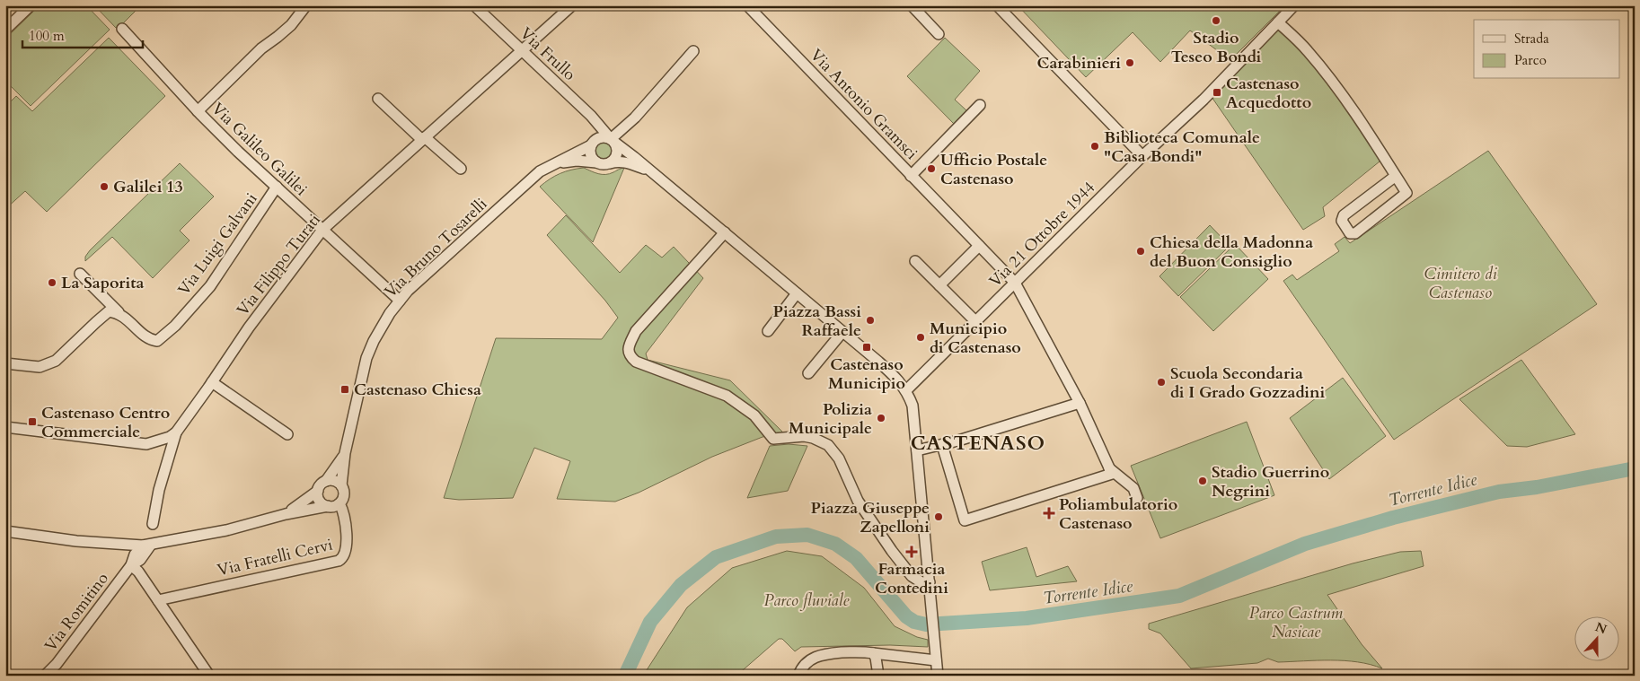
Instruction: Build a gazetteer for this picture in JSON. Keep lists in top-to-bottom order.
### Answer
{
  "streets": {
    "street": [
      "Via Frullo",
      "Via Antonio Gramsci",
      "Via Galileo Galilei",
      "Via 21 Ottobre 1944",
      "Via Luigi Galvani",
      "Via Bruno Tosarelli",
      "Via Filippo Turati",
      "Via Fratelli Cervi",
      "Via Romitino"
    ]
  },
  "crossings": [
    ["Via Frullo", "Via Bruno Tosarelli"],
    ["Via Frullo", "Via Filippo Turati"],
    ["Via Antonio Gramsci", "Via 21 Ottobre 1944"],
    ["Via Galileo Galilei", "Via Luigi Galvani"],
    ["Via Galileo Galilei", "Via Bruno Tosarelli"],
    ["Via Galileo Galilei", "Via Filippo Turati"],
    ["Via Bruno Tosarelli", "Via Fratelli Cervi"]
  ],
  "districts": ["CASTENASO"],
  "water": ["Torrente Idice"],
  "parks": ["Cimitero di Castenaso", "Parco fluviale", "Parco Castrum Nasicae"],
  "places": {
    "other": [
      "Stadio Teseo Bondi",
      "Carabinieri",
      "Biblioteca Comunale \"Casa Bondi\"",
      "Ufficio Postale Castenaso",
      "Galilei 13",
      "Chiesa della Madonna del Buon Consiglio",
      "La Saporita",
      "Piazza Bassi Raffaele",
      "Municipio di Castenaso",
      "Scuola Secondaria di I Grado Gozzadini",
      "Polizia Municipale",
      "Stadio Guerrino Negrini",
      "Piazza Giuseppe Zapelloni"
    ],
    "transit": [
      "Castenaso Acquedotto",
      "Castenaso Municipio",
      "Castenaso Chiesa",
      "Castenaso Centro Commerciale"
    ],
    "health": ["Poliambulatorio Castenaso", "Farmacia Contedini"]
  },
  "legend": ["Strada", "Parco"],
  "scale_bar": "100 m",
  "north": "top"
}
